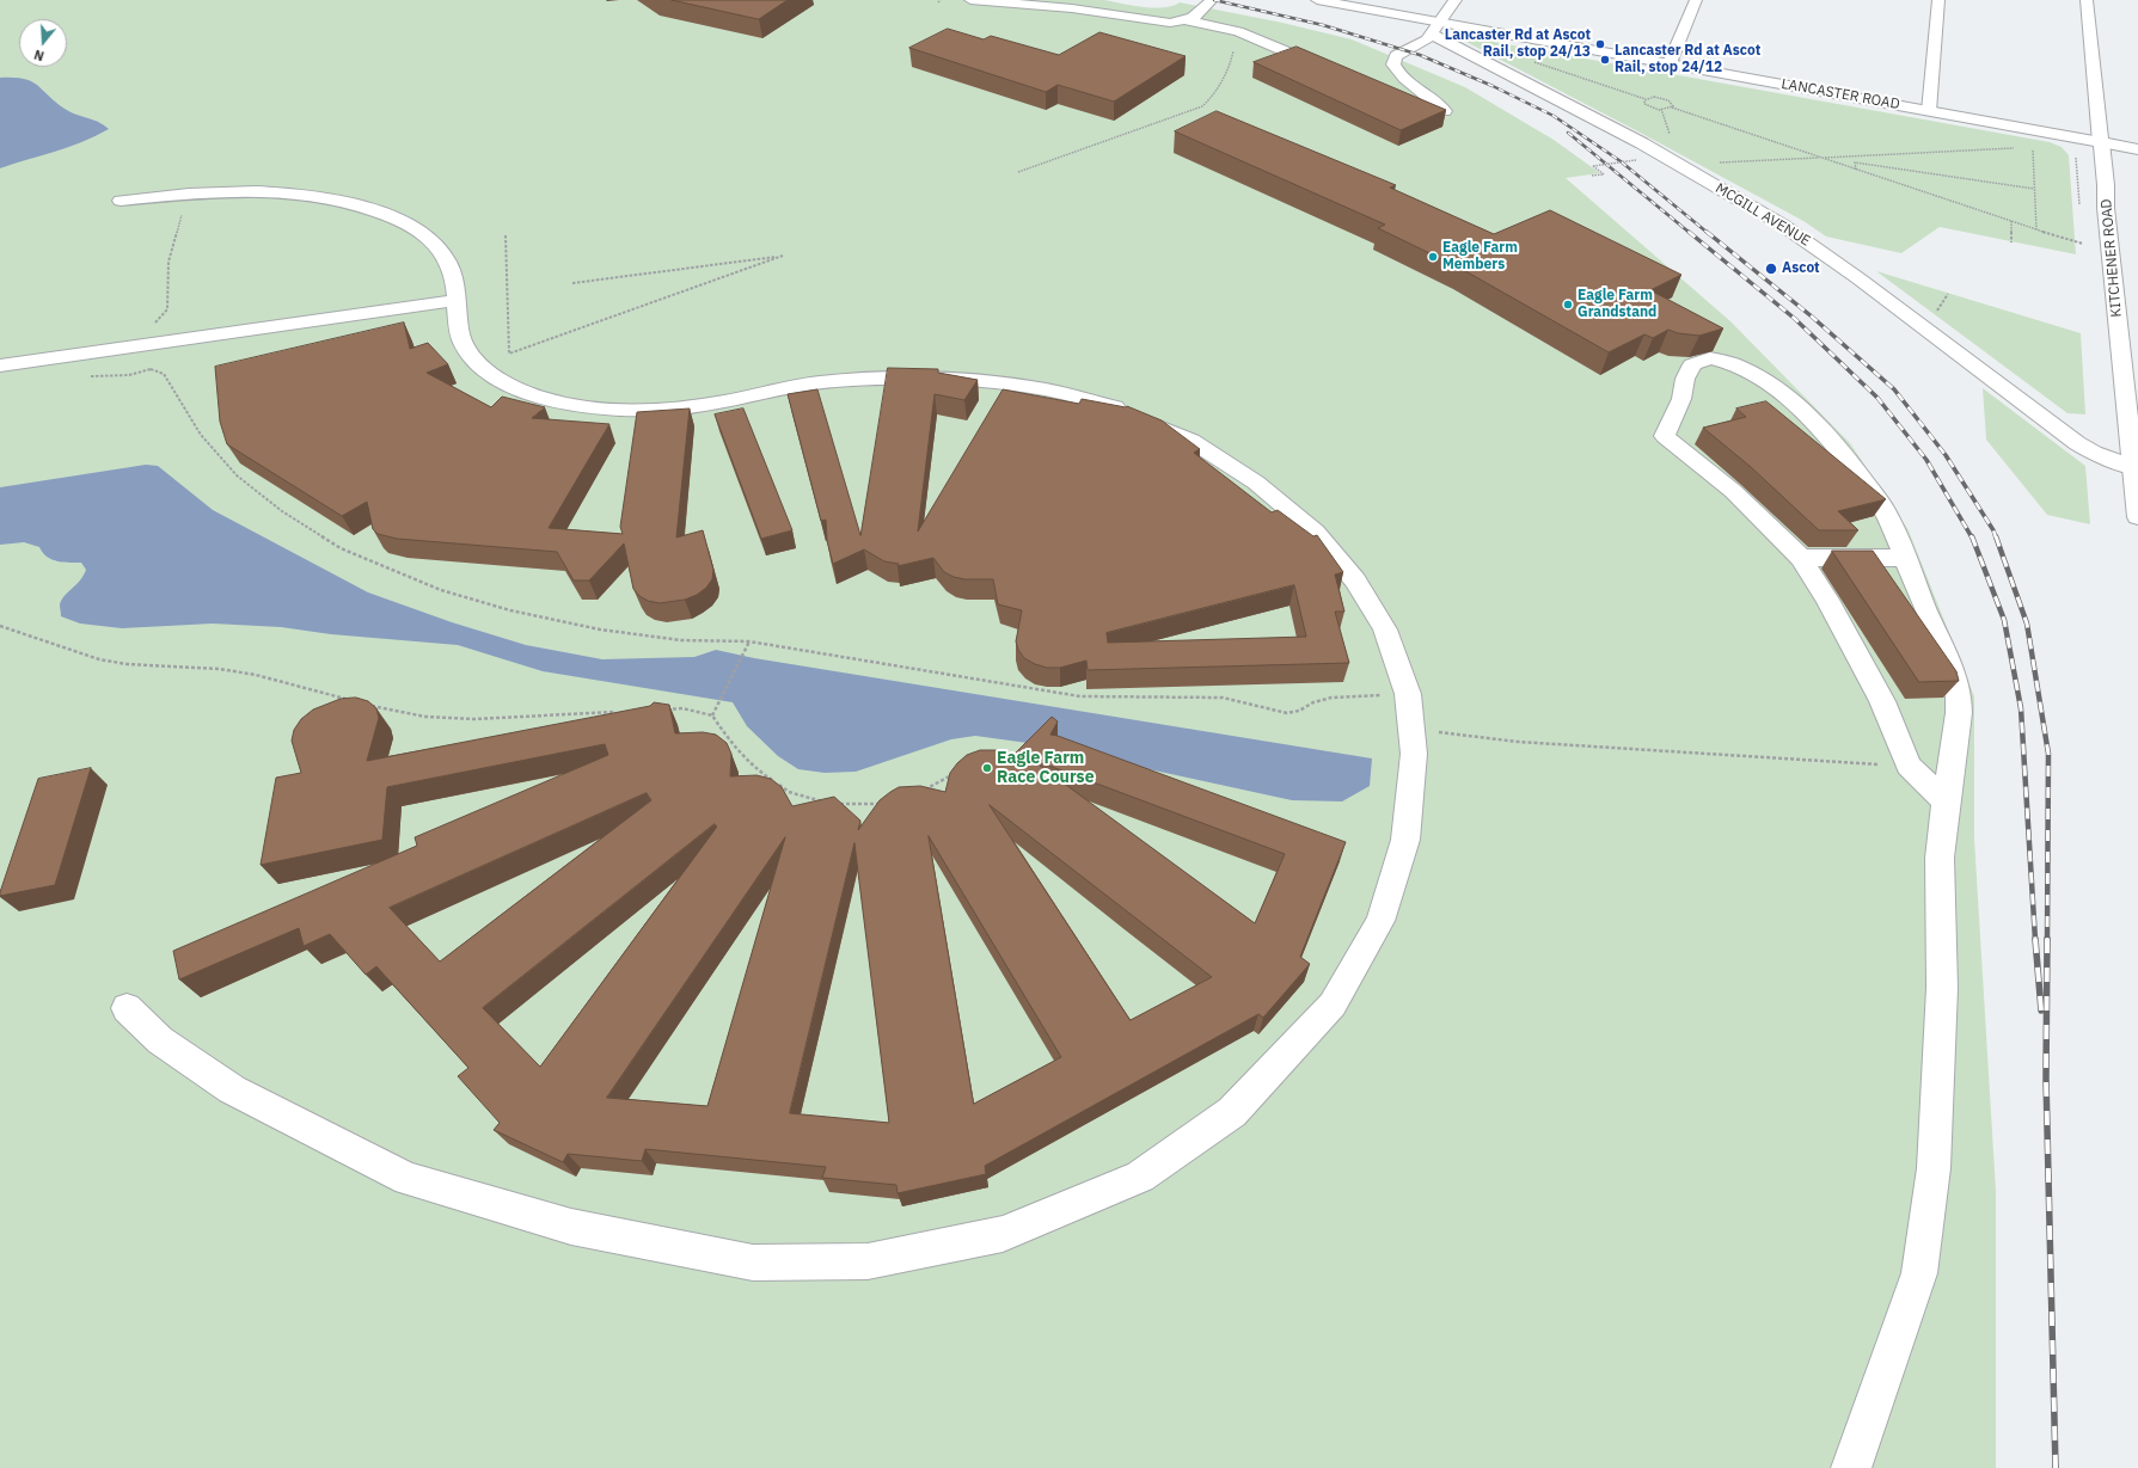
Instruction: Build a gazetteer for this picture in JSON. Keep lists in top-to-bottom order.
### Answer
{
  "streets": {
    "street": ["LANCASTER ROAD", "MCGILL AVENUE", "KITCHENER ROAD"]
  },
  "crossings": [
    ["LANCASTER ROAD", "MCGILL AVENUE"],
    ["LANCASTER ROAD", "KITCHENER ROAD"],
    ["MCGILL AVENUE", "KITCHENER ROAD"]
  ],
  "places": [
    "Lancaster Rd at Ascot Rail, stop 24/13",
    "Lancaster Rd at Ascot Rail, stop 24/12",
    "Eagle Farm Members",
    "Ascot",
    "Eagle Farm Grandstand",
    "Eagle Farm Race Course"
  ],
  "north": "bottom"
}
